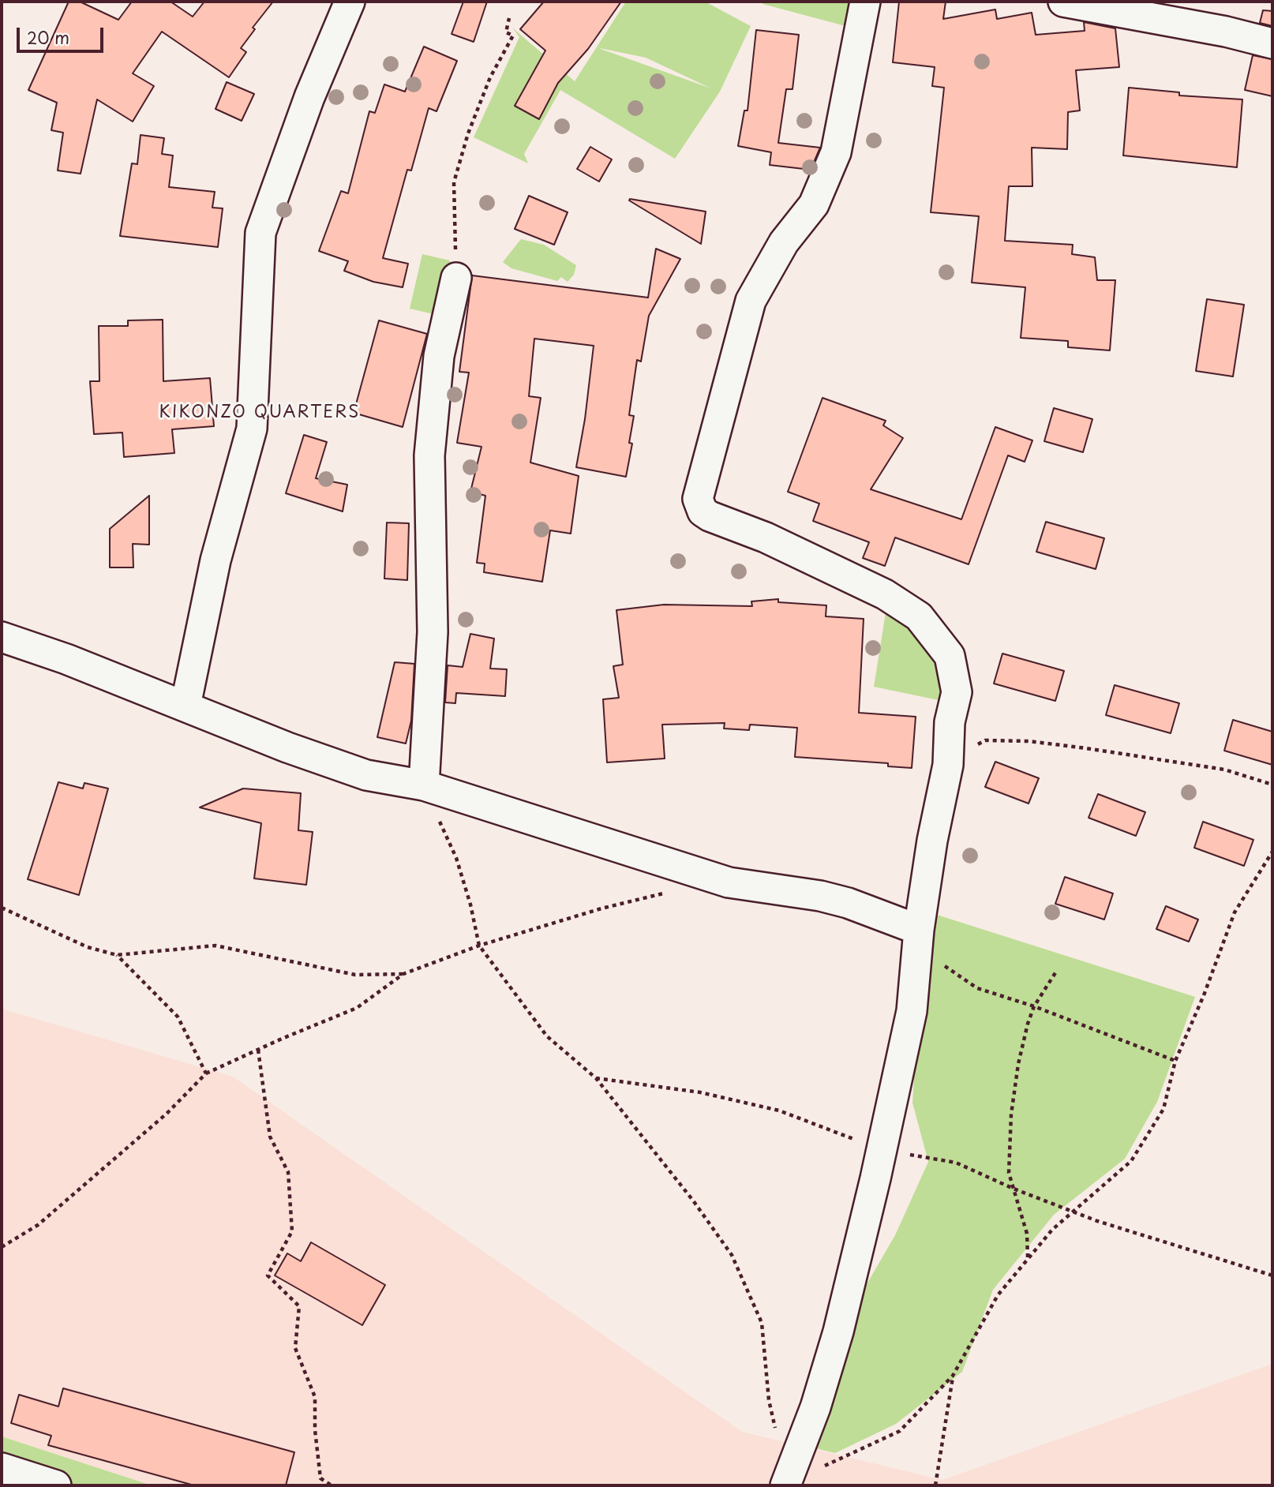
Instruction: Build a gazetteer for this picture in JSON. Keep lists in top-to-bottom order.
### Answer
{
  "districts": ["KIKONZO QUARTERS"],
  "scale_bar": "20 m"
}
